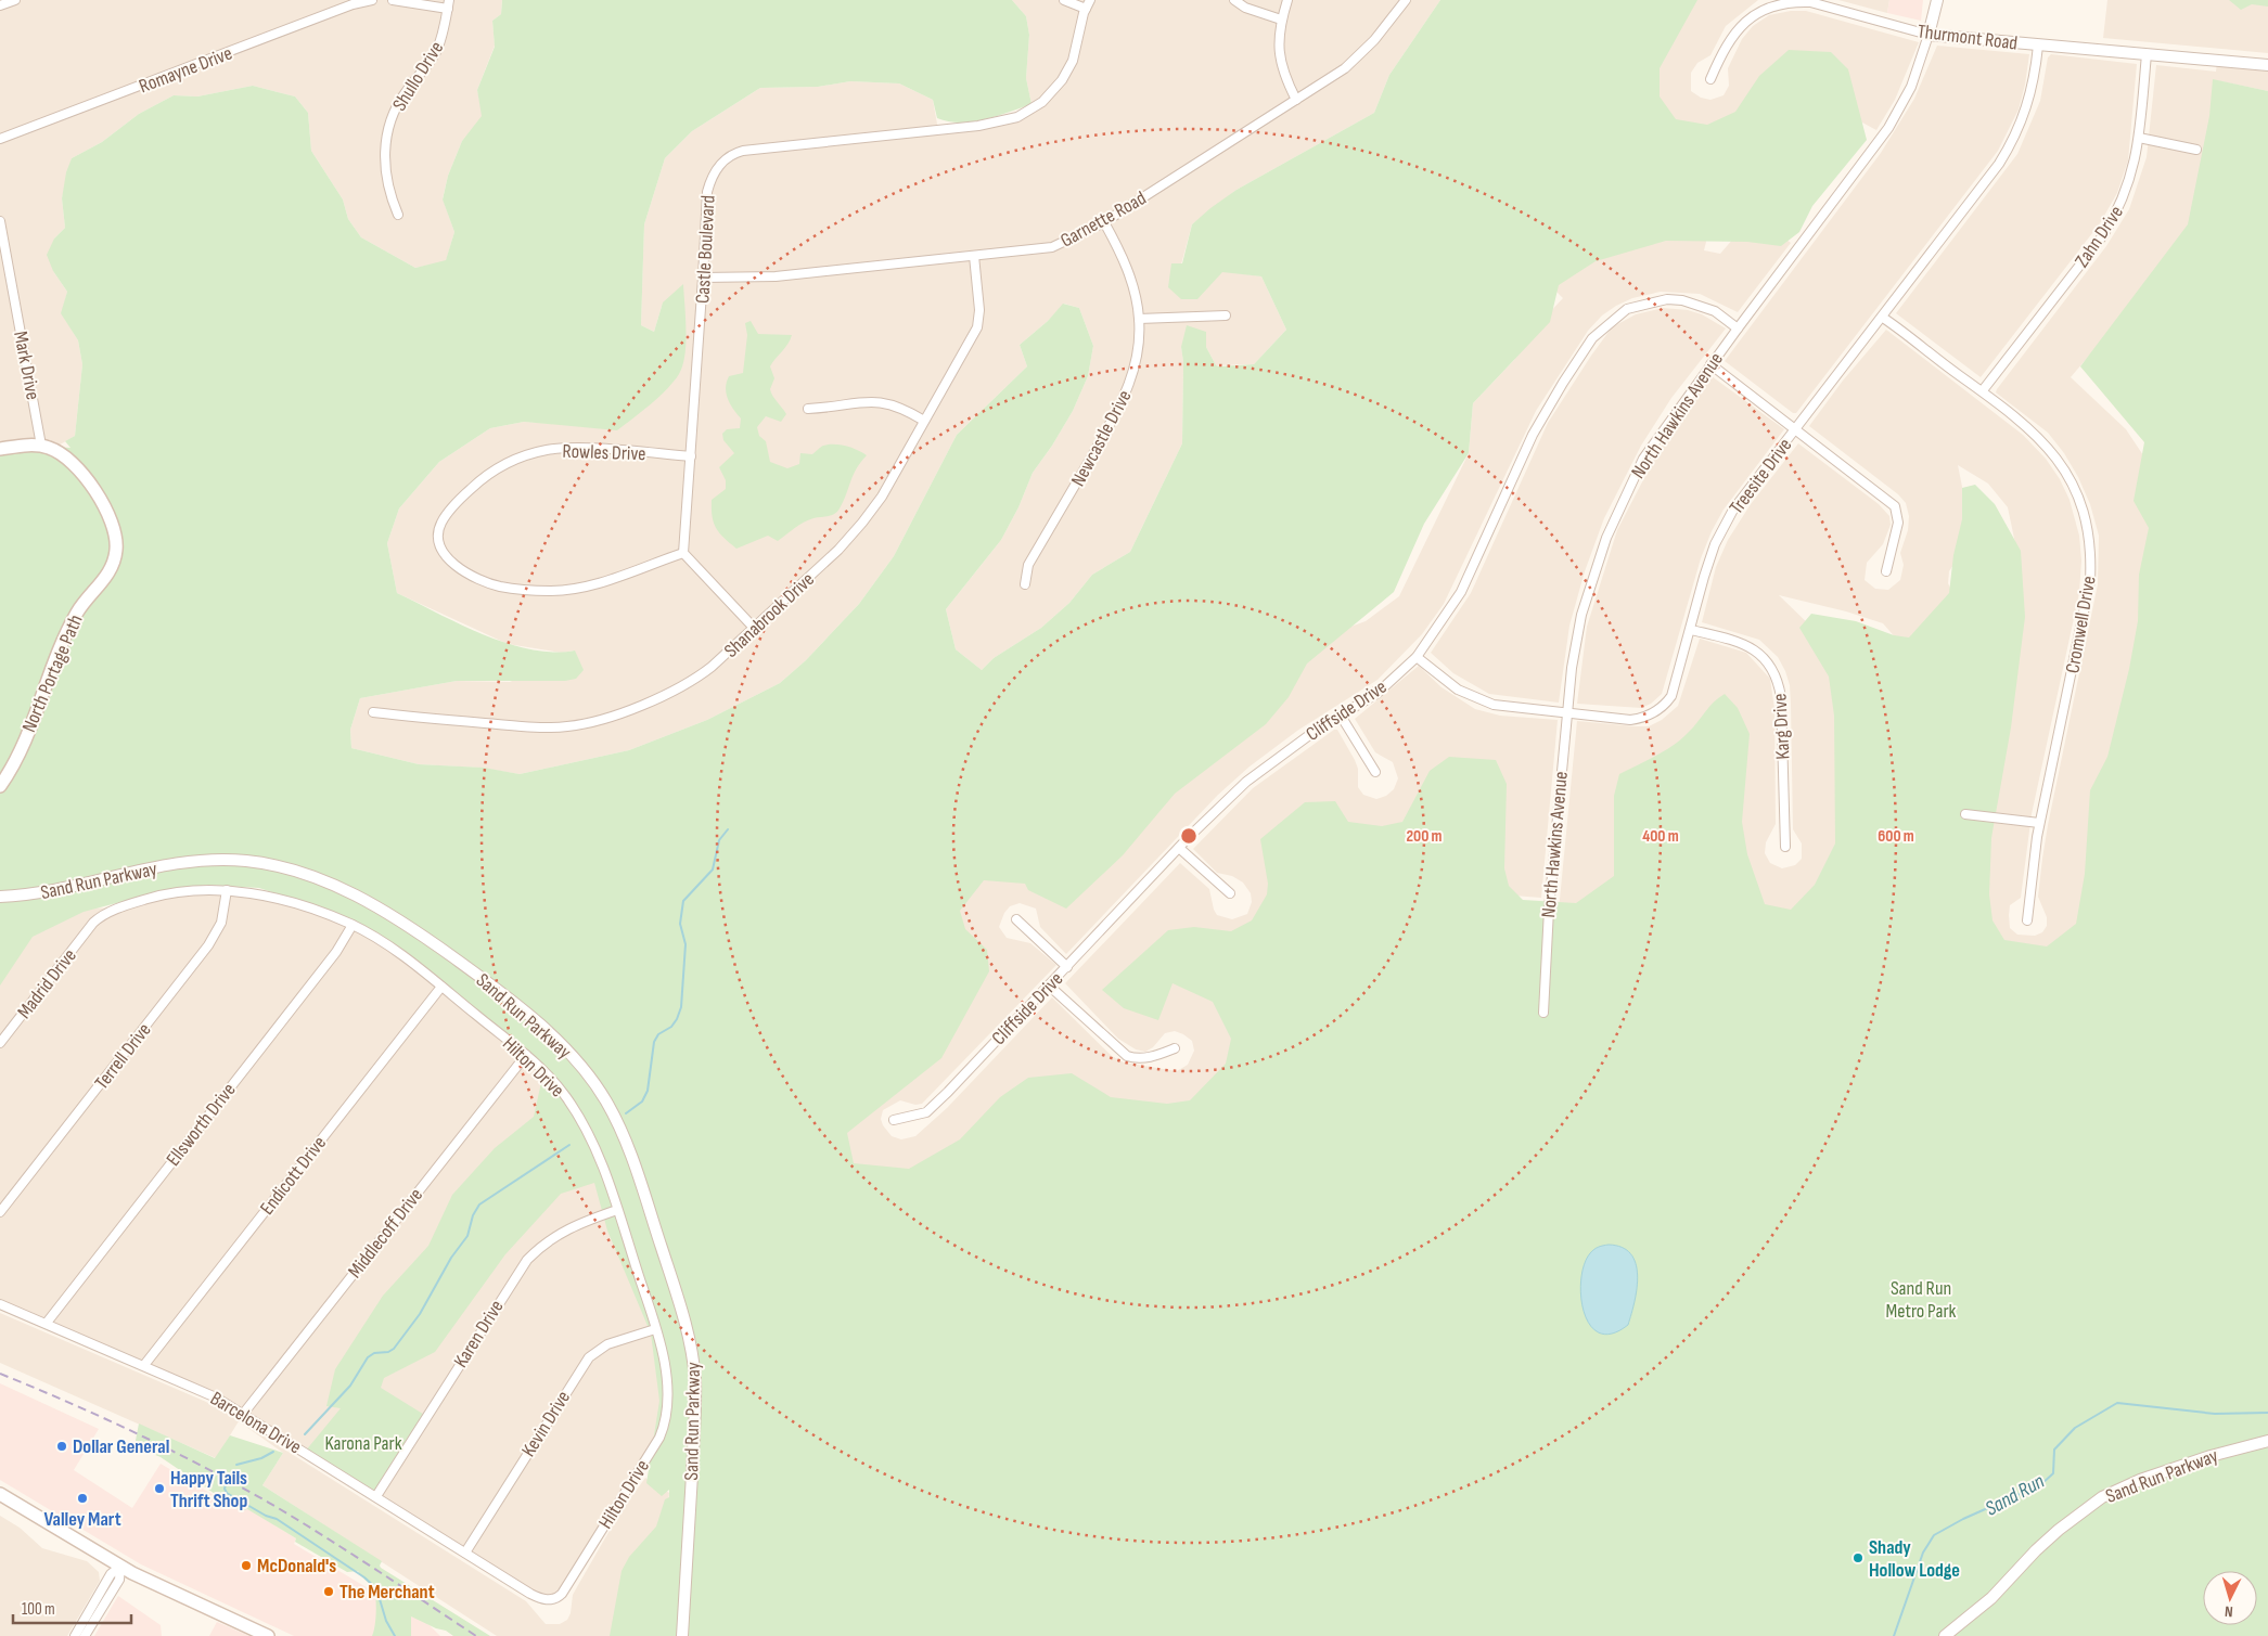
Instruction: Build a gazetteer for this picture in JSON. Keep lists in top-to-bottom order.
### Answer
{
  "streets": {
    "main road": ["North Portage Path"],
    "street": [
      "Thurmont Road",
      "Romayne Drive",
      "Shullo Drive",
      "Garnette Road",
      "Zahn Drive",
      "Castle Boulevard",
      "Mark Drive",
      "North Hawkins Avenue",
      "Newcastle Drive",
      "Rowles Drive",
      "Treesite Drive",
      "Shanabrook Drive",
      "Cromwell Drive",
      "Cliffside Drive",
      "Karg Drive",
      "Sand Run Parkway",
      "Madrid Drive",
      "Terrell Drive",
      "Hilton Drive",
      "Ellsworth Drive",
      "Endicott Drive",
      "Middlecoff Drive",
      "Karen Drive",
      "Barcelona Drive",
      "Kevin Drive"
    ]
  },
  "crossings": [
    ["Thurmont Road", "Zahn Drive"],
    ["Thurmont Road", "North Hawkins Avenue"],
    ["Thurmont Road", "Treesite Drive"],
    ["Garnette Road", "Castle Boulevard"],
    ["Garnette Road", "Newcastle Drive"],
    ["Garnette Road", "Shanabrook Drive"],
    ["Zahn Drive", "Cromwell Drive"],
    ["Castle Boulevard", "Rowles Drive"],
    ["Mark Drive", "North Portage Path"],
    ["North Hawkins Avenue", "Treesite Drive"],
    ["North Hawkins Avenue", "Cliffside Drive"],
    ["Treesite Drive", "Cromwell Drive"],
    ["Treesite Drive", "Cliffside Drive"],
    ["Treesite Drive", "Karg Drive"],
    ["Madrid Drive", "Hilton Drive"],
    ["Terrell Drive", "Hilton Drive"],
    ["Hilton Drive", "Ellsworth Drive"],
    ["Hilton Drive", "Endicott Drive"],
    ["Hilton Drive", "Middlecoff Drive"],
    ["Hilton Drive", "Karen Drive"],
    ["Hilton Drive", "Barcelona Drive"],
    ["Hilton Drive", "Kevin Drive"],
    ["Ellsworth Drive", "Barcelona Drive"],
    ["Endicott Drive", "Barcelona Drive"],
    ["Middlecoff Drive", "Barcelona Drive"],
    ["Karen Drive", "Barcelona Drive"],
    ["Barcelona Drive", "Kevin Drive"]
  ],
  "water": ["Sand Run"],
  "parks": ["Sand Run Metro Park", "Karona Park"],
  "places": [
    "Dollar General",
    "Happy Tails Thrift Shop",
    "Valley Mart",
    "Shady Hollow Lodge",
    "McDonald's",
    "The Merchant"
  ],
  "scale_bar": "100 m",
  "north": "bottom",
  "rings": ["200 m", "400 m", "600 m"]
}
